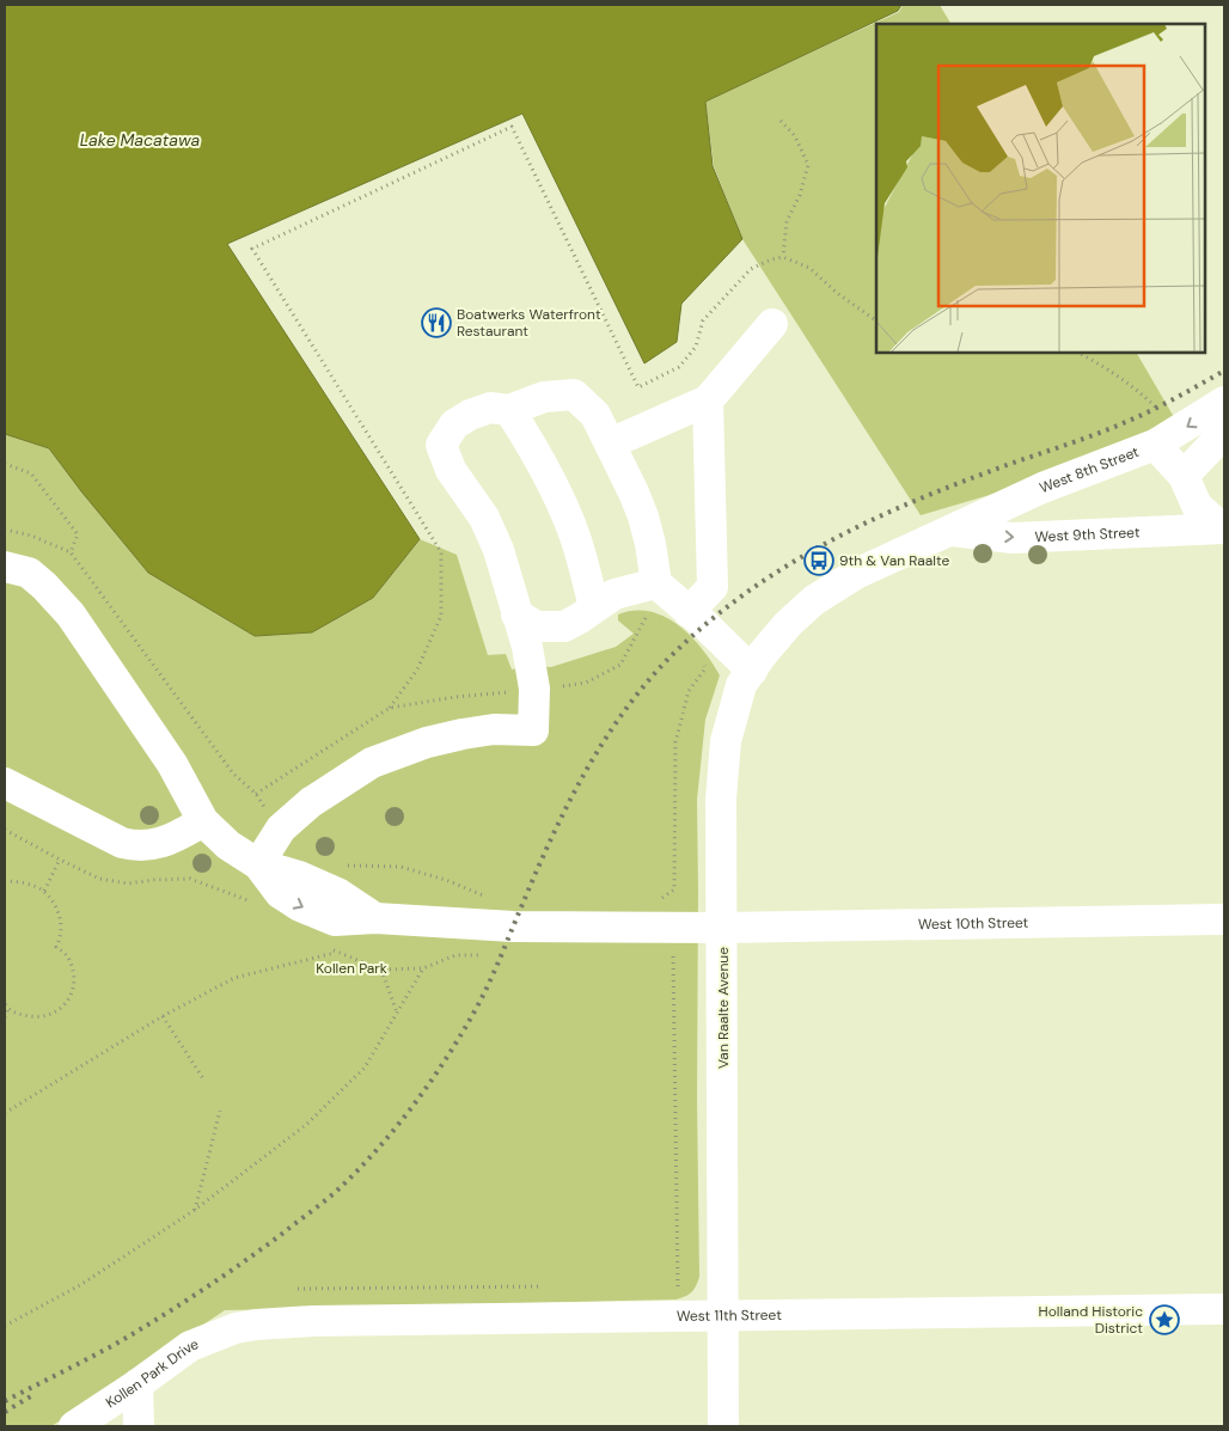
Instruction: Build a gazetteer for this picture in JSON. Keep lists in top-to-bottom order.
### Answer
{
  "streets": {
    "street": [
      "West 8th Street",
      "West 9th Street",
      "West 10th Street",
      "Van Raalte Avenue",
      "West 11th Street",
      "Kollen Park Drive"
    ]
  },
  "crossings": [
    ["West 8th Street", "West 9th Street"],
    ["West 8th Street", "Van Raalte Avenue"],
    ["West 9th Street", "Van Raalte Avenue"],
    ["West 10th Street", "Van Raalte Avenue"],
    ["Van Raalte Avenue", "West 11th Street"],
    ["West 11th Street", "Kollen Park Drive"]
  ],
  "one_way": ["West 9th Street"],
  "water": ["Lake Macatawa"],
  "parks": ["Kollen Park"],
  "places": {
    "restaurant": ["Boatwerks Waterfront Restaurant"],
    "bus stop": ["9th & Van Raalte"],
    "place": ["Holland Historic District"]
  }
}
